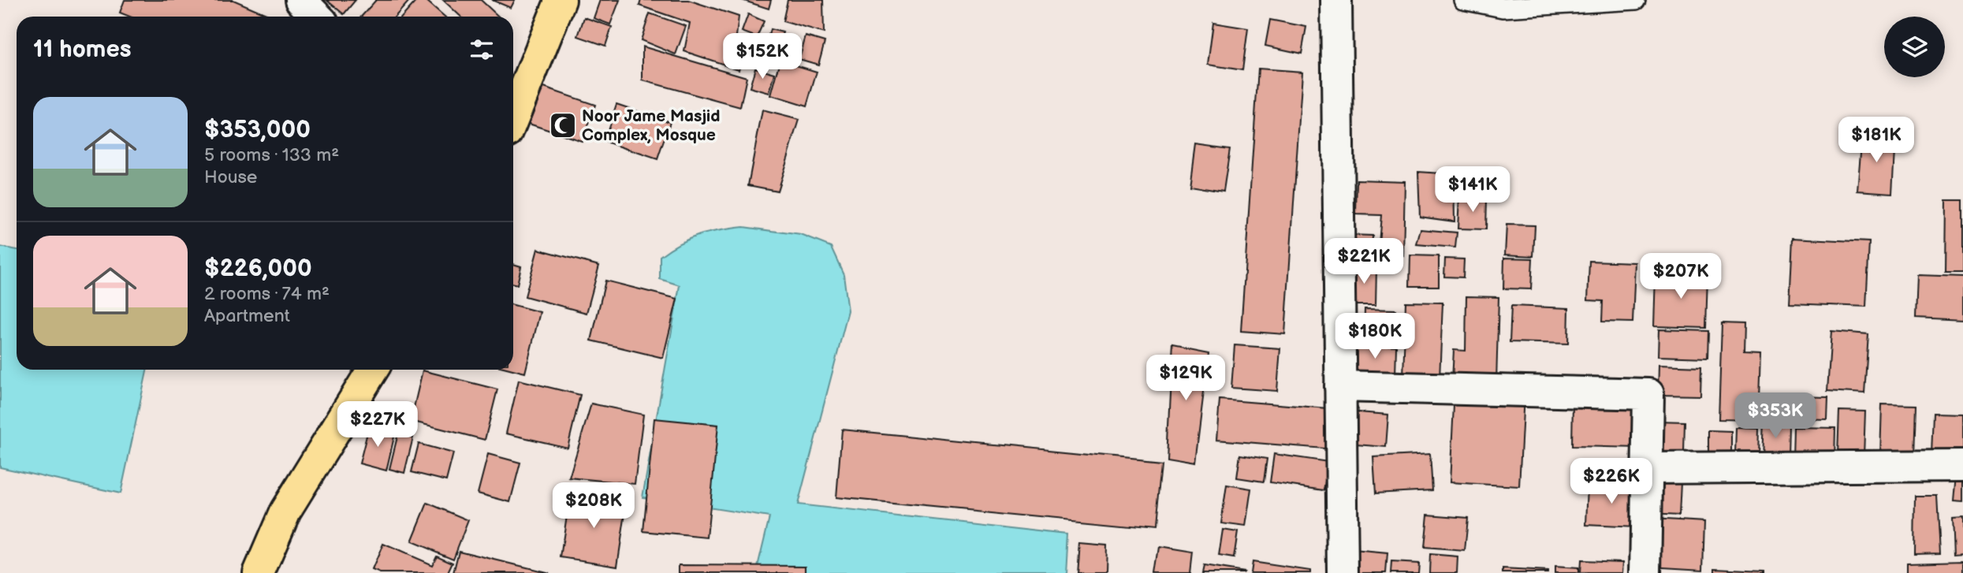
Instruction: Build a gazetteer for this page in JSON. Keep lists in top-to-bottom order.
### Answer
{
  "places": {
    "mosque": ["Noor Jame Masjid Complex, Mosque"]
  },
  "page": {
    "heading": "11 homes",
    "price": [
      "$152K",
      "$181K",
      "$141K",
      "$221K",
      "$207K",
      "$180K",
      "$129K",
      "$353K",
      "$227K",
      "$226K",
      "$208K"
    ],
    "list": [
      {
        "name": "$353,000",
        "note": "5 rooms · 133 m² · House"
      },
      {
        "name": "$226,000",
        "note": "2 rooms · 74 m² · Apartment"
      }
    ]
  }
}
